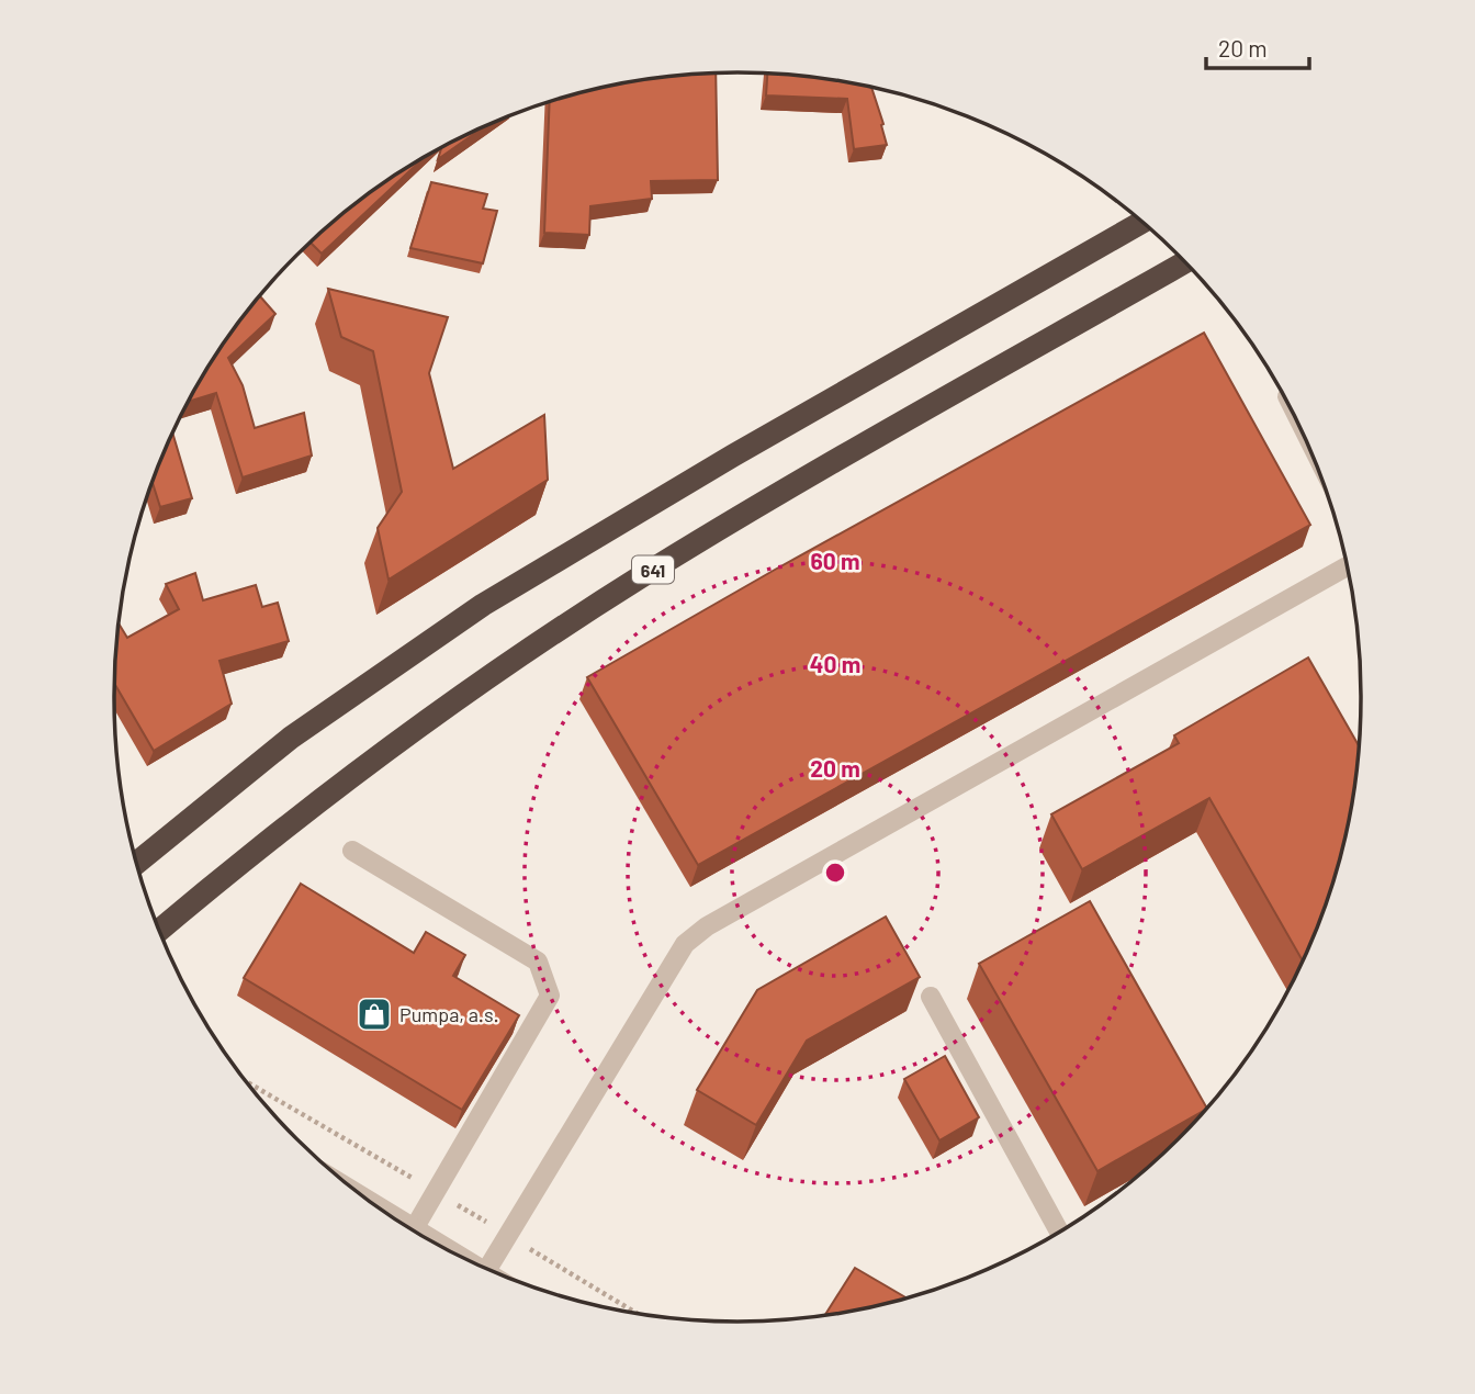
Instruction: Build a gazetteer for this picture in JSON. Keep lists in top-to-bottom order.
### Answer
{
  "streets": {
    "highway": ["641"]
  },
  "places": {
    "shop": ["Pumpa, a.s."]
  },
  "scale_bar": "20 m",
  "rings": ["60 m", "40 m", "20 m"]
}
